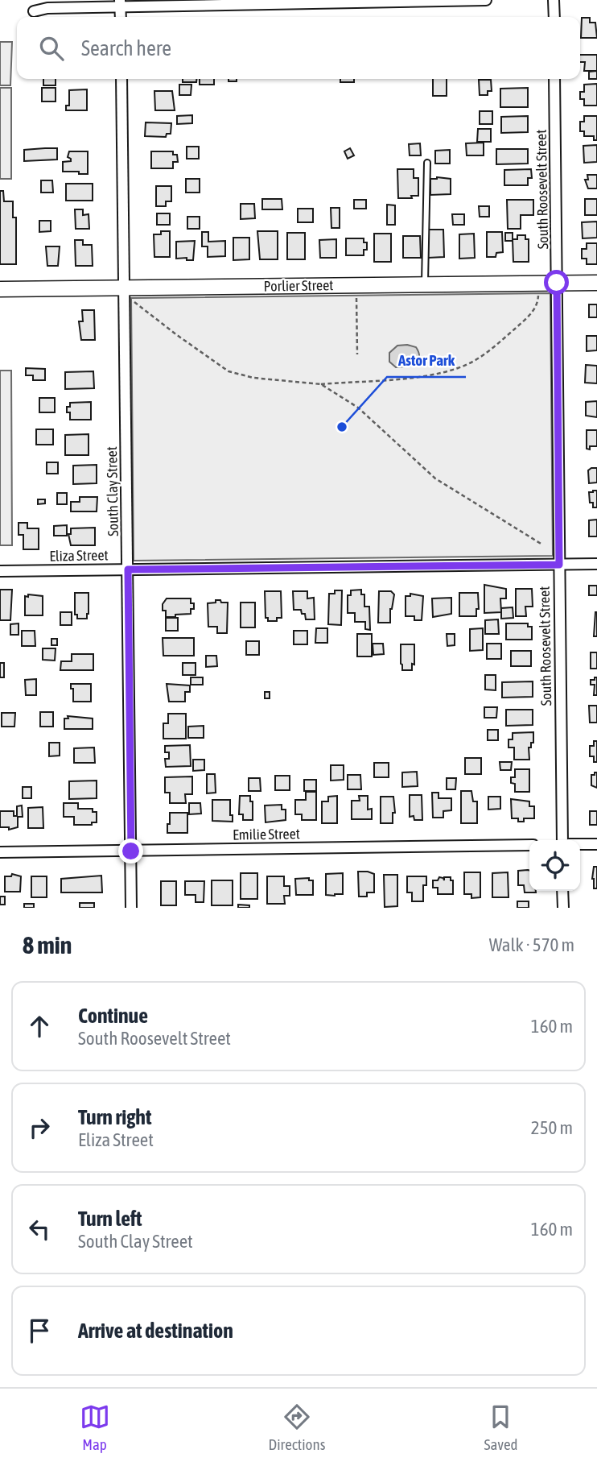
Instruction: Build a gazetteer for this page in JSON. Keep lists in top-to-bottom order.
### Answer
{
  "streets": {
    "street": [
      "South Roosevelt Street",
      "Porlier Street",
      "South Clay Street",
      "Eliza Street",
      "Emilie Street"
    ]
  },
  "crossings": [
    ["South Roosevelt Street", "Porlier Street"],
    ["South Roosevelt Street", "Eliza Street"],
    ["Porlier Street", "South Clay Street"],
    ["South Clay Street", "Eliza Street"],
    ["South Clay Street", "Emilie Street"]
  ],
  "places": ["Astor Park"],
  "page": {
    "search": "Search here",
    "heading": ["8 min", "Walk · 570 m"],
    "list": [
      ["Continue", "South Roosevelt Street", "160 m"],
      ["Turn right", "Eliza Street", "250 m"],
      ["Turn left", "South Clay Street", "160 m"],
      "Arrive at destination"
    ],
    "nav": ["Map", "Directions", "Saved"]
  }
}
